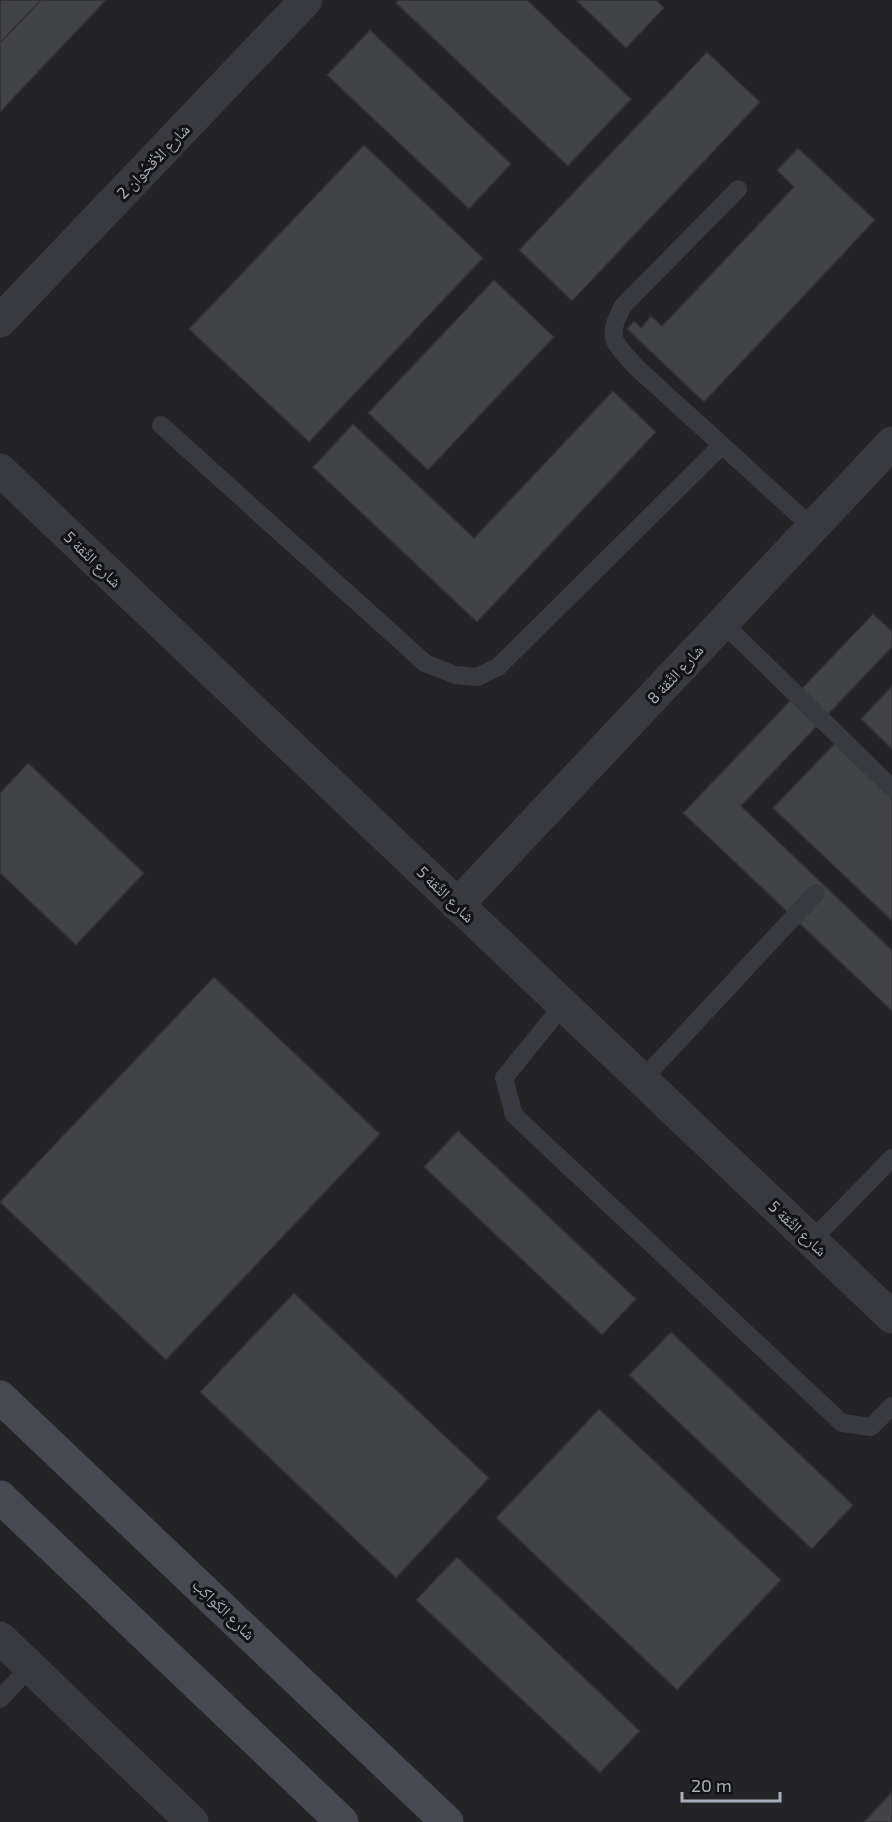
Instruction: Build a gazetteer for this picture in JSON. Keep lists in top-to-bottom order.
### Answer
{
  "streets": {
    "street": [
      "شارع الأقحُوان 2",
      "شارع الثِّقة 5",
      "شارع الثِّقة 8",
      "شارع الكَواكِب"
    ]
  },
  "crossings": [
    ["شارع الثِّقة 5", "شارع الثِّقة 8"]
  ],
  "scale_bar": "20 m"
}
